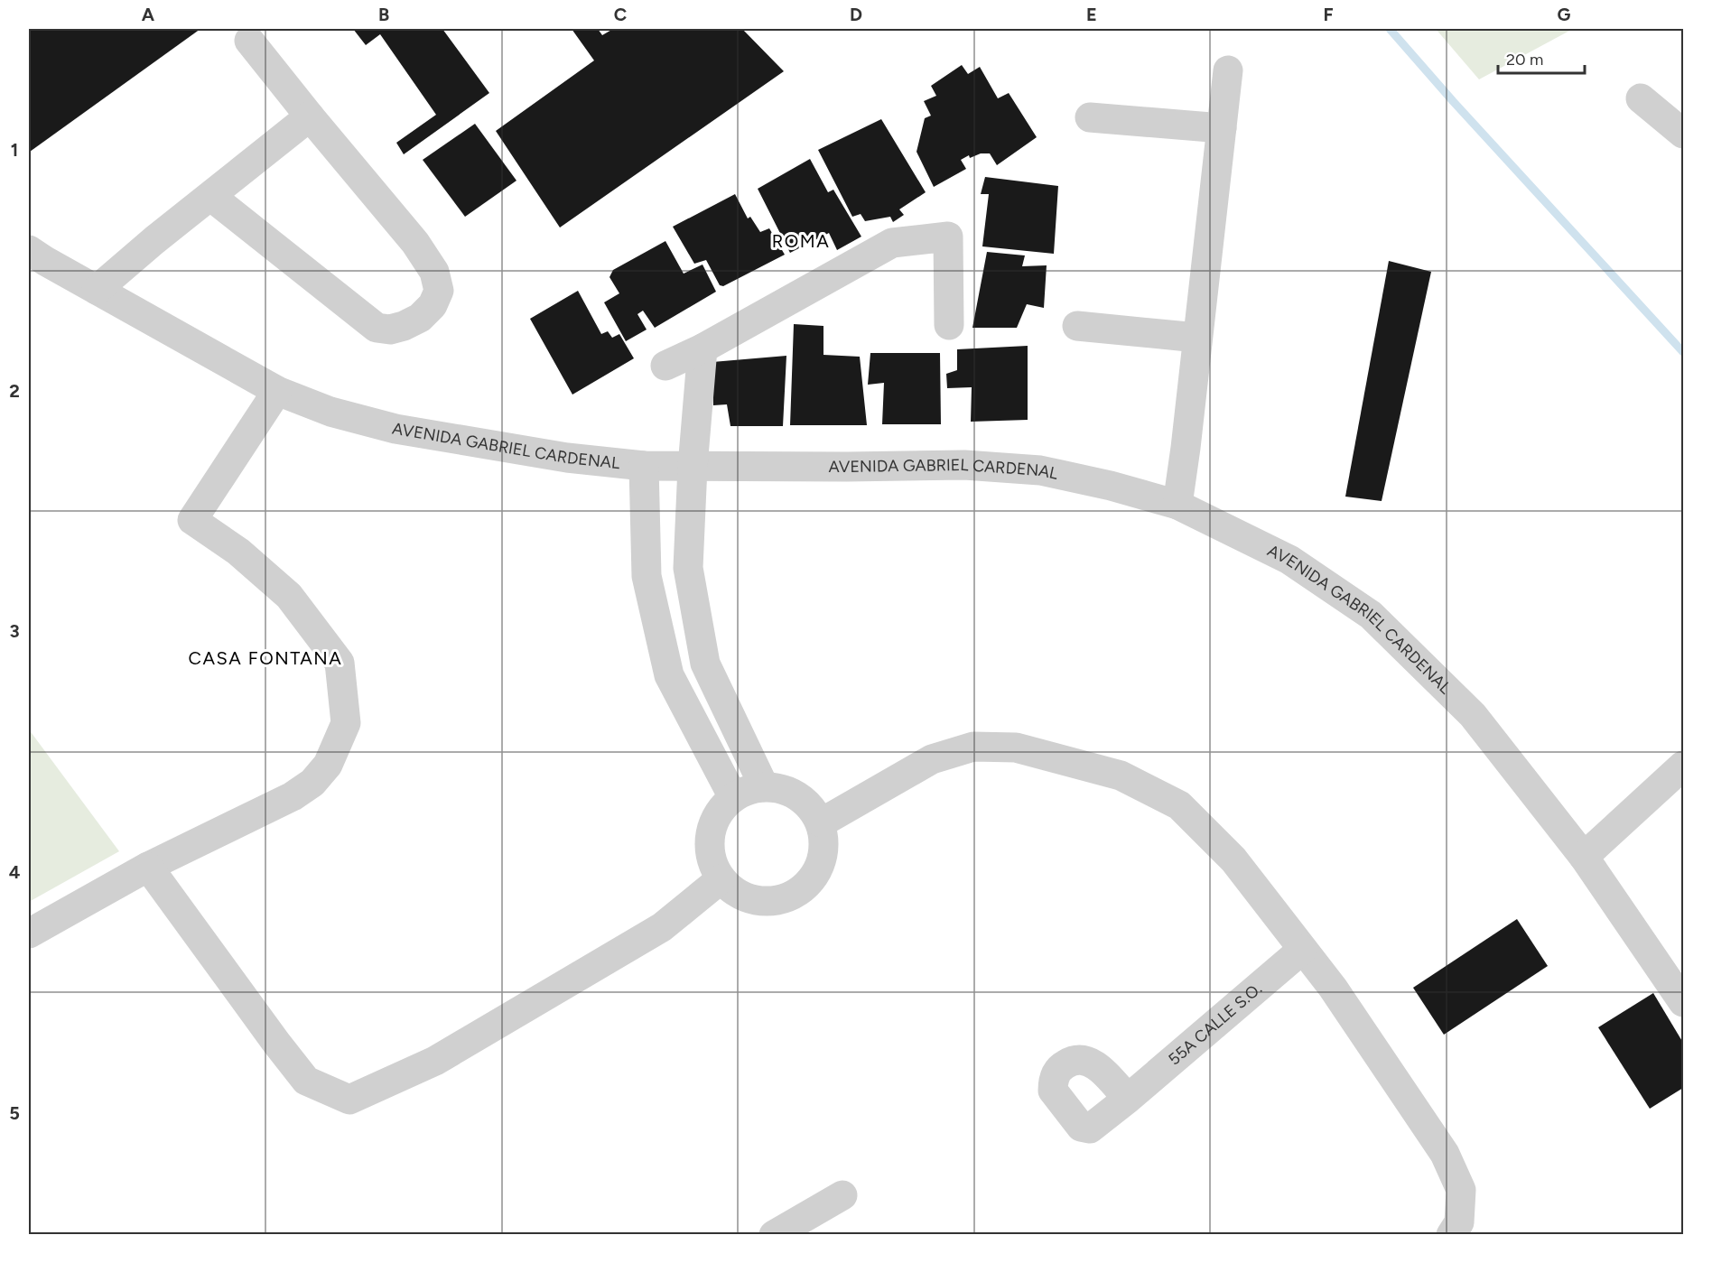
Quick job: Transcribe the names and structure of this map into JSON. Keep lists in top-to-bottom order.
{
  "streets": {
    "street": ["AVENIDA GABRIEL CARDENAL", "55A CALLE S.O."]
  },
  "districts": ["ROMA", "CASA FONTANA"],
  "scale_bar": "20 m",
  "grid": {
    "columns": [
      "A",
      "B",
      "C",
      "D",
      "E",
      "F",
      "G"
    ],
    "rows": [
      "1",
      "2",
      "3",
      "4",
      "5"
    ]
  }
}
